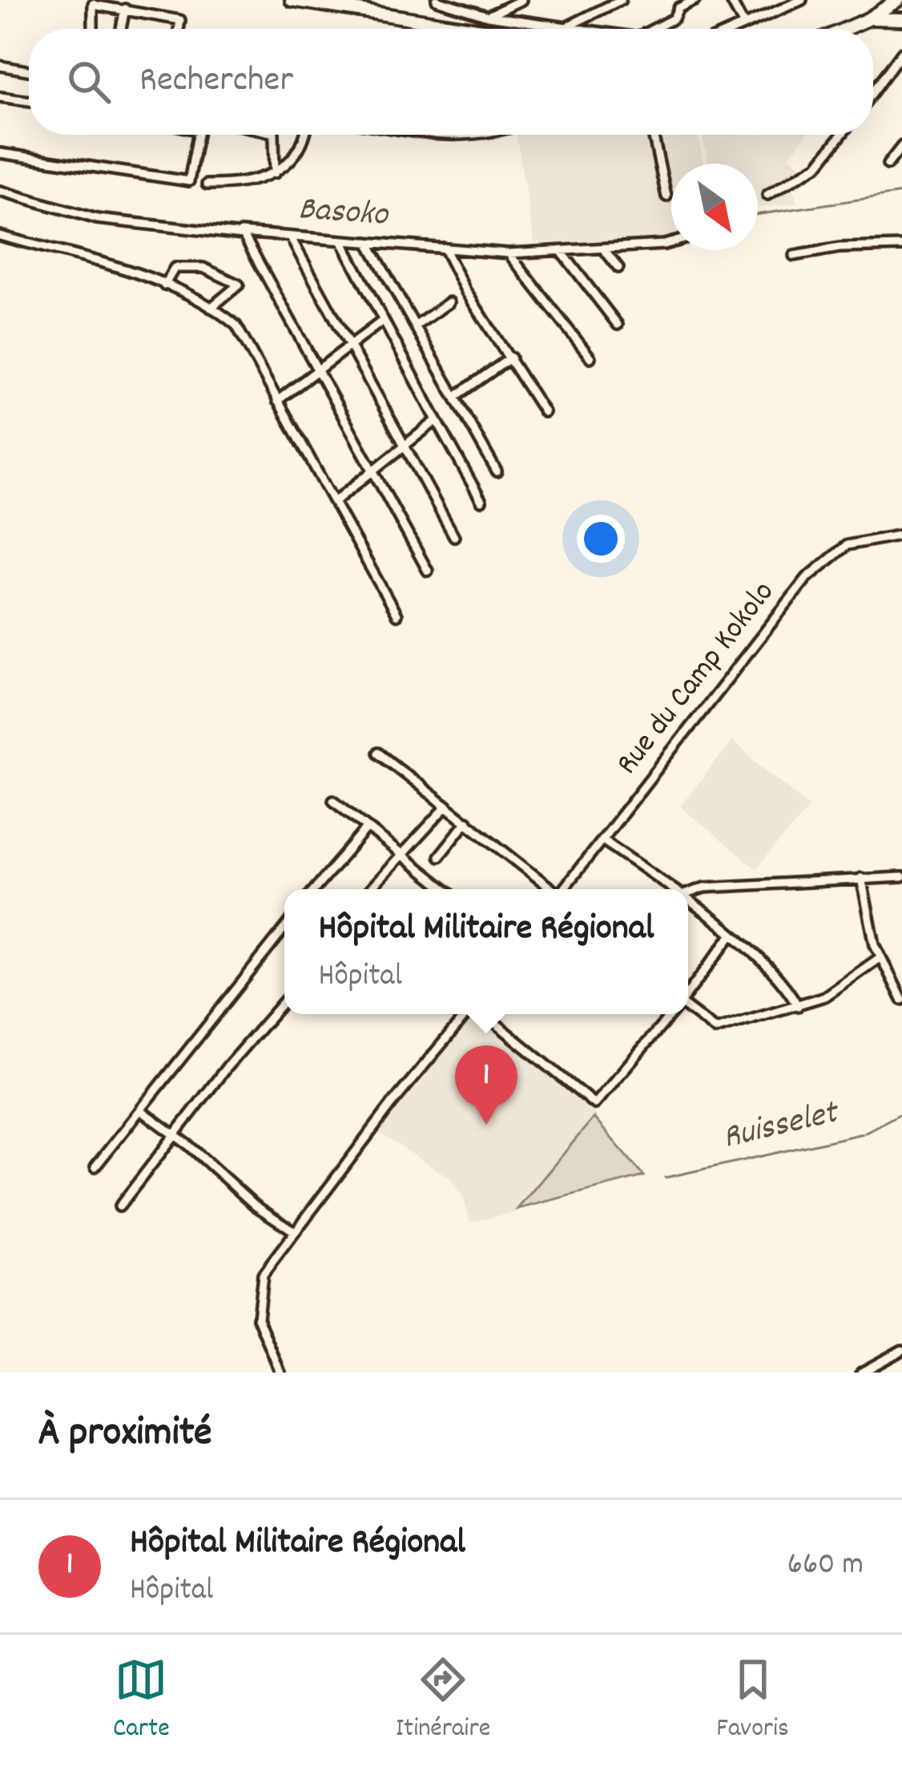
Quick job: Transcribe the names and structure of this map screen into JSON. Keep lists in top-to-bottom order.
{
  "streets": {
    "street": ["Rue du Camp Kokolo"]
  },
  "water": ["Basoko", "Ruisselet"],
  "north": "bottom right",
  "page": {
    "search": "Rechercher",
    "popup": ["Hôpital Militaire Régional", "Hôpital"],
    "pins": "1",
    "heading": "À proximité",
    "list": [
      {
        "mark": "1",
        "name": "Hôpital Militaire Régional",
        "note": "Hôpital",
        "value": "660 m"
      }
    ],
    "nav": ["Carte", "Itinéraire", "Favoris"]
  }
}
